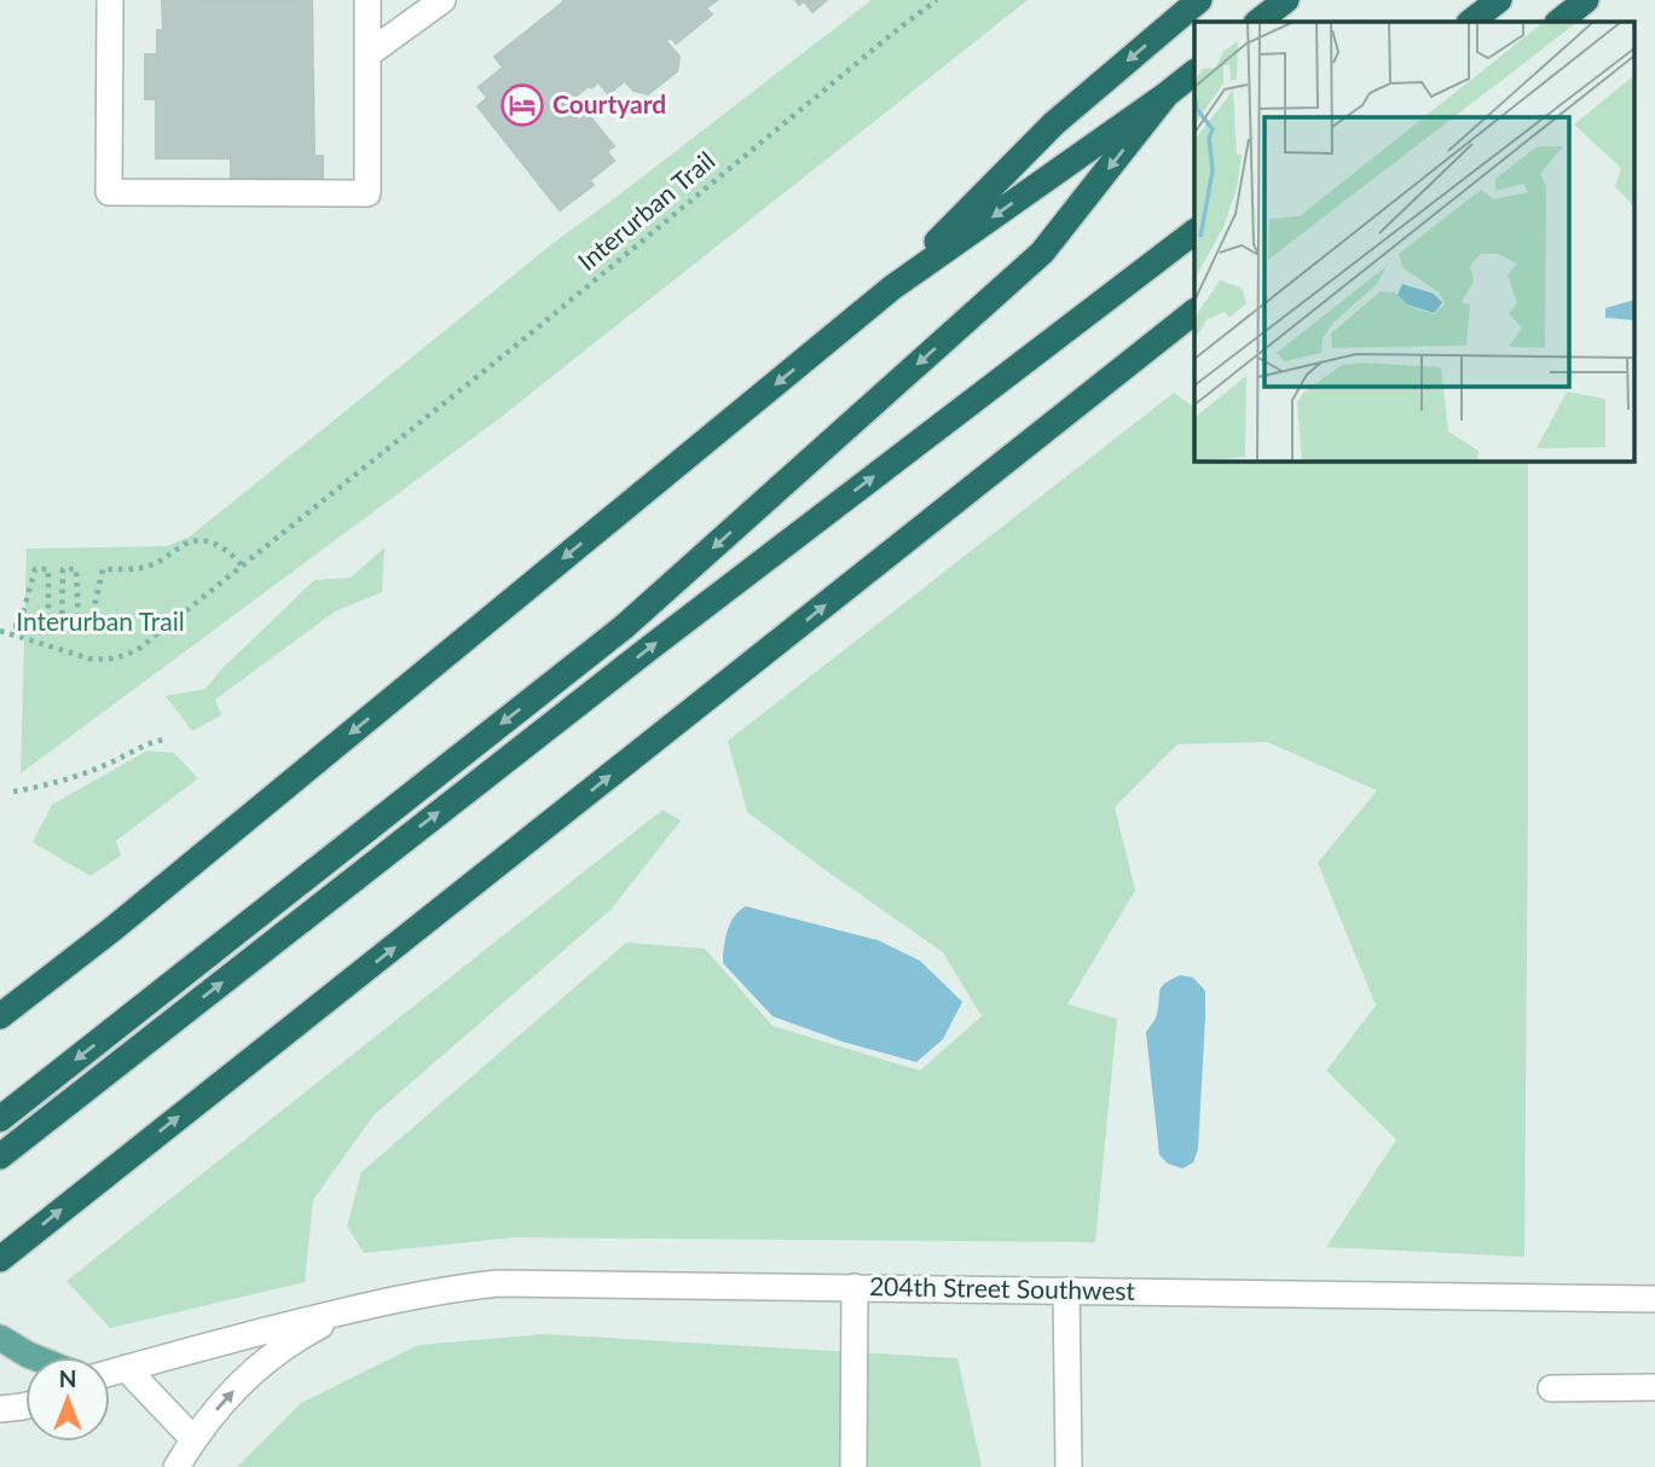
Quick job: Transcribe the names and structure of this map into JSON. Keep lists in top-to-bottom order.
{
  "streets": {
    "street": ["204th Street Southwest"],
    "path": ["Interurban Trail"]
  },
  "parks": ["Interurban Trail"],
  "places": {
    "hotel": ["Courtyard"]
  },
  "north": "top"
}
